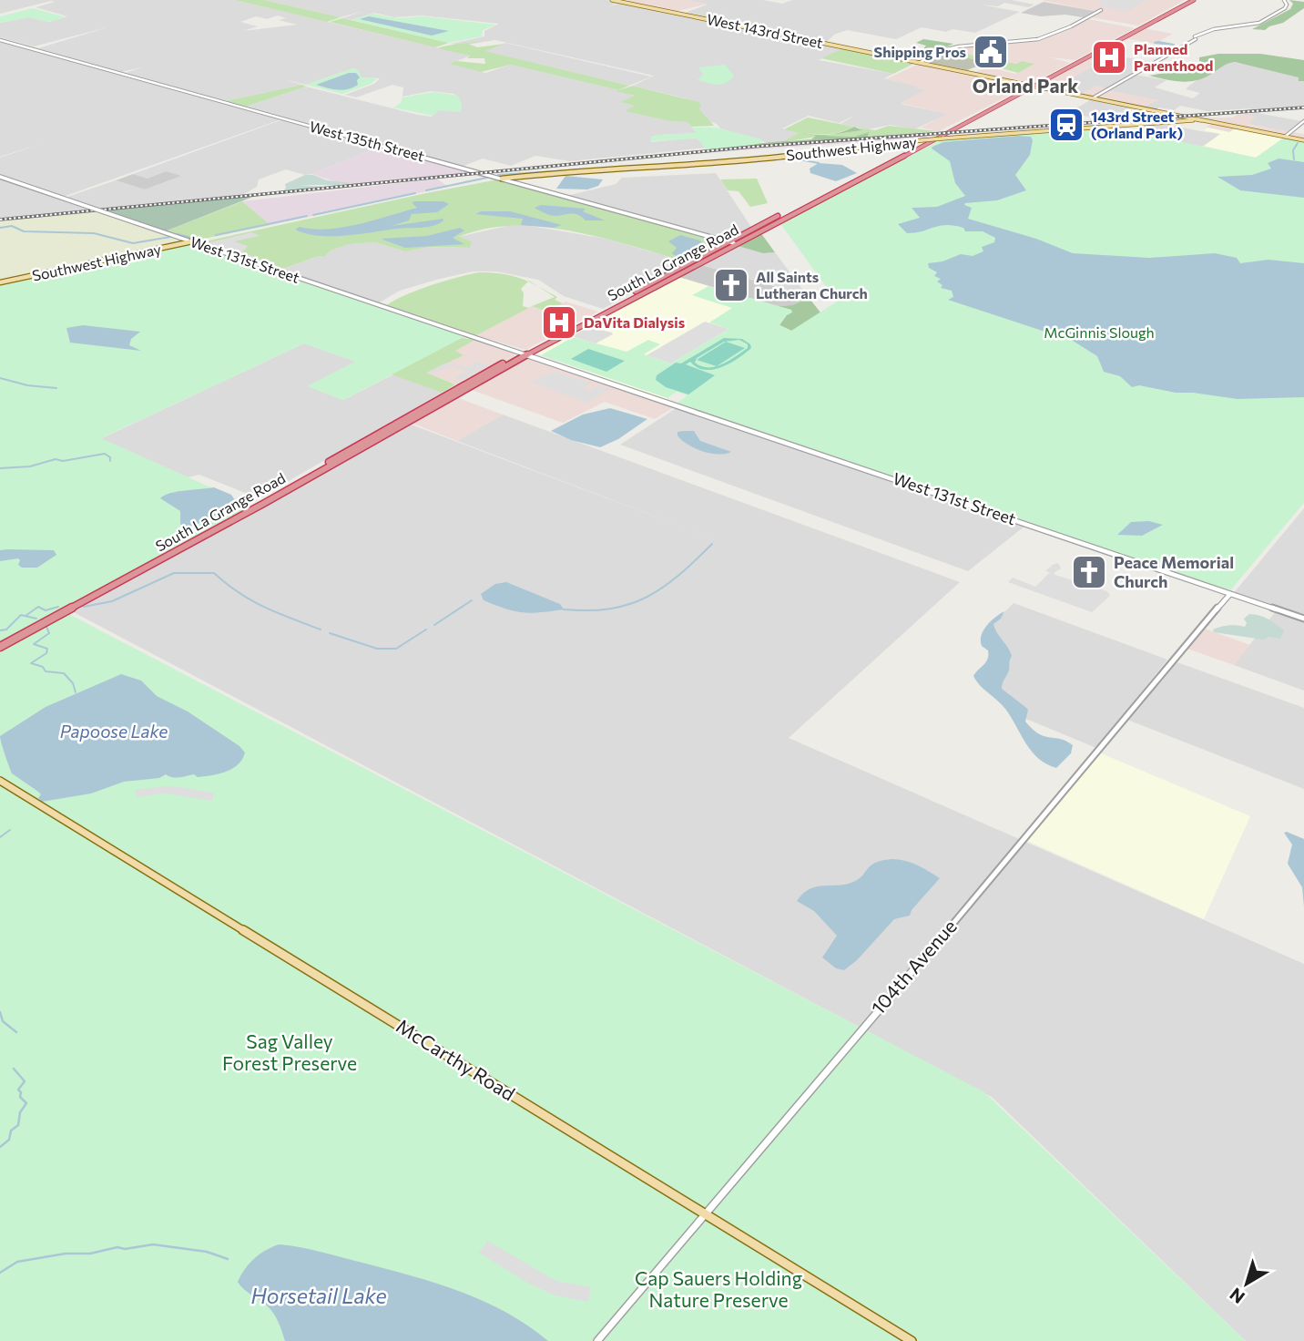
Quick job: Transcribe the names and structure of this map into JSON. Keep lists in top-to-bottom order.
{
  "streets": {
    "highway": ["South La Grange Road"],
    "main road": ["West 143rd Street", "Southwest Highway", "McCarthy Road"],
    "street": ["West 135th Street", "West 131st Street", "104th Avenue"]
  },
  "crossings": [
    ["West 143rd Street", "Southwest Highway"],
    ["West 143rd Street", "South La Grange Road"],
    ["West 135th Street", "Southwest Highway"],
    ["West 135th Street", "South La Grange Road"],
    ["Southwest Highway", "West 131st Street"],
    ["West 131st Street", "South La Grange Road"],
    ["West 131st Street", "104th Avenue"],
    ["104th Avenue", "McCarthy Road"]
  ],
  "districts": ["Orland Park"],
  "water": ["Papoose Lake", "Horsetail Lake"],
  "parks": ["McGinnis Slough", "Sag Valley Forest Preserve", "Cap Sauers Holding Nature Preserve"],
  "places": {
    "public building": ["Shipping Pros"],
    "hospital": ["Planned Parenthood", "DaVita Dialysis"],
    "station": ["143rd Street (Orland Park)"],
    "church": ["All Saints Lutheran Church", "Peace Memorial Church"]
  },
  "north": "bottom left"
}
